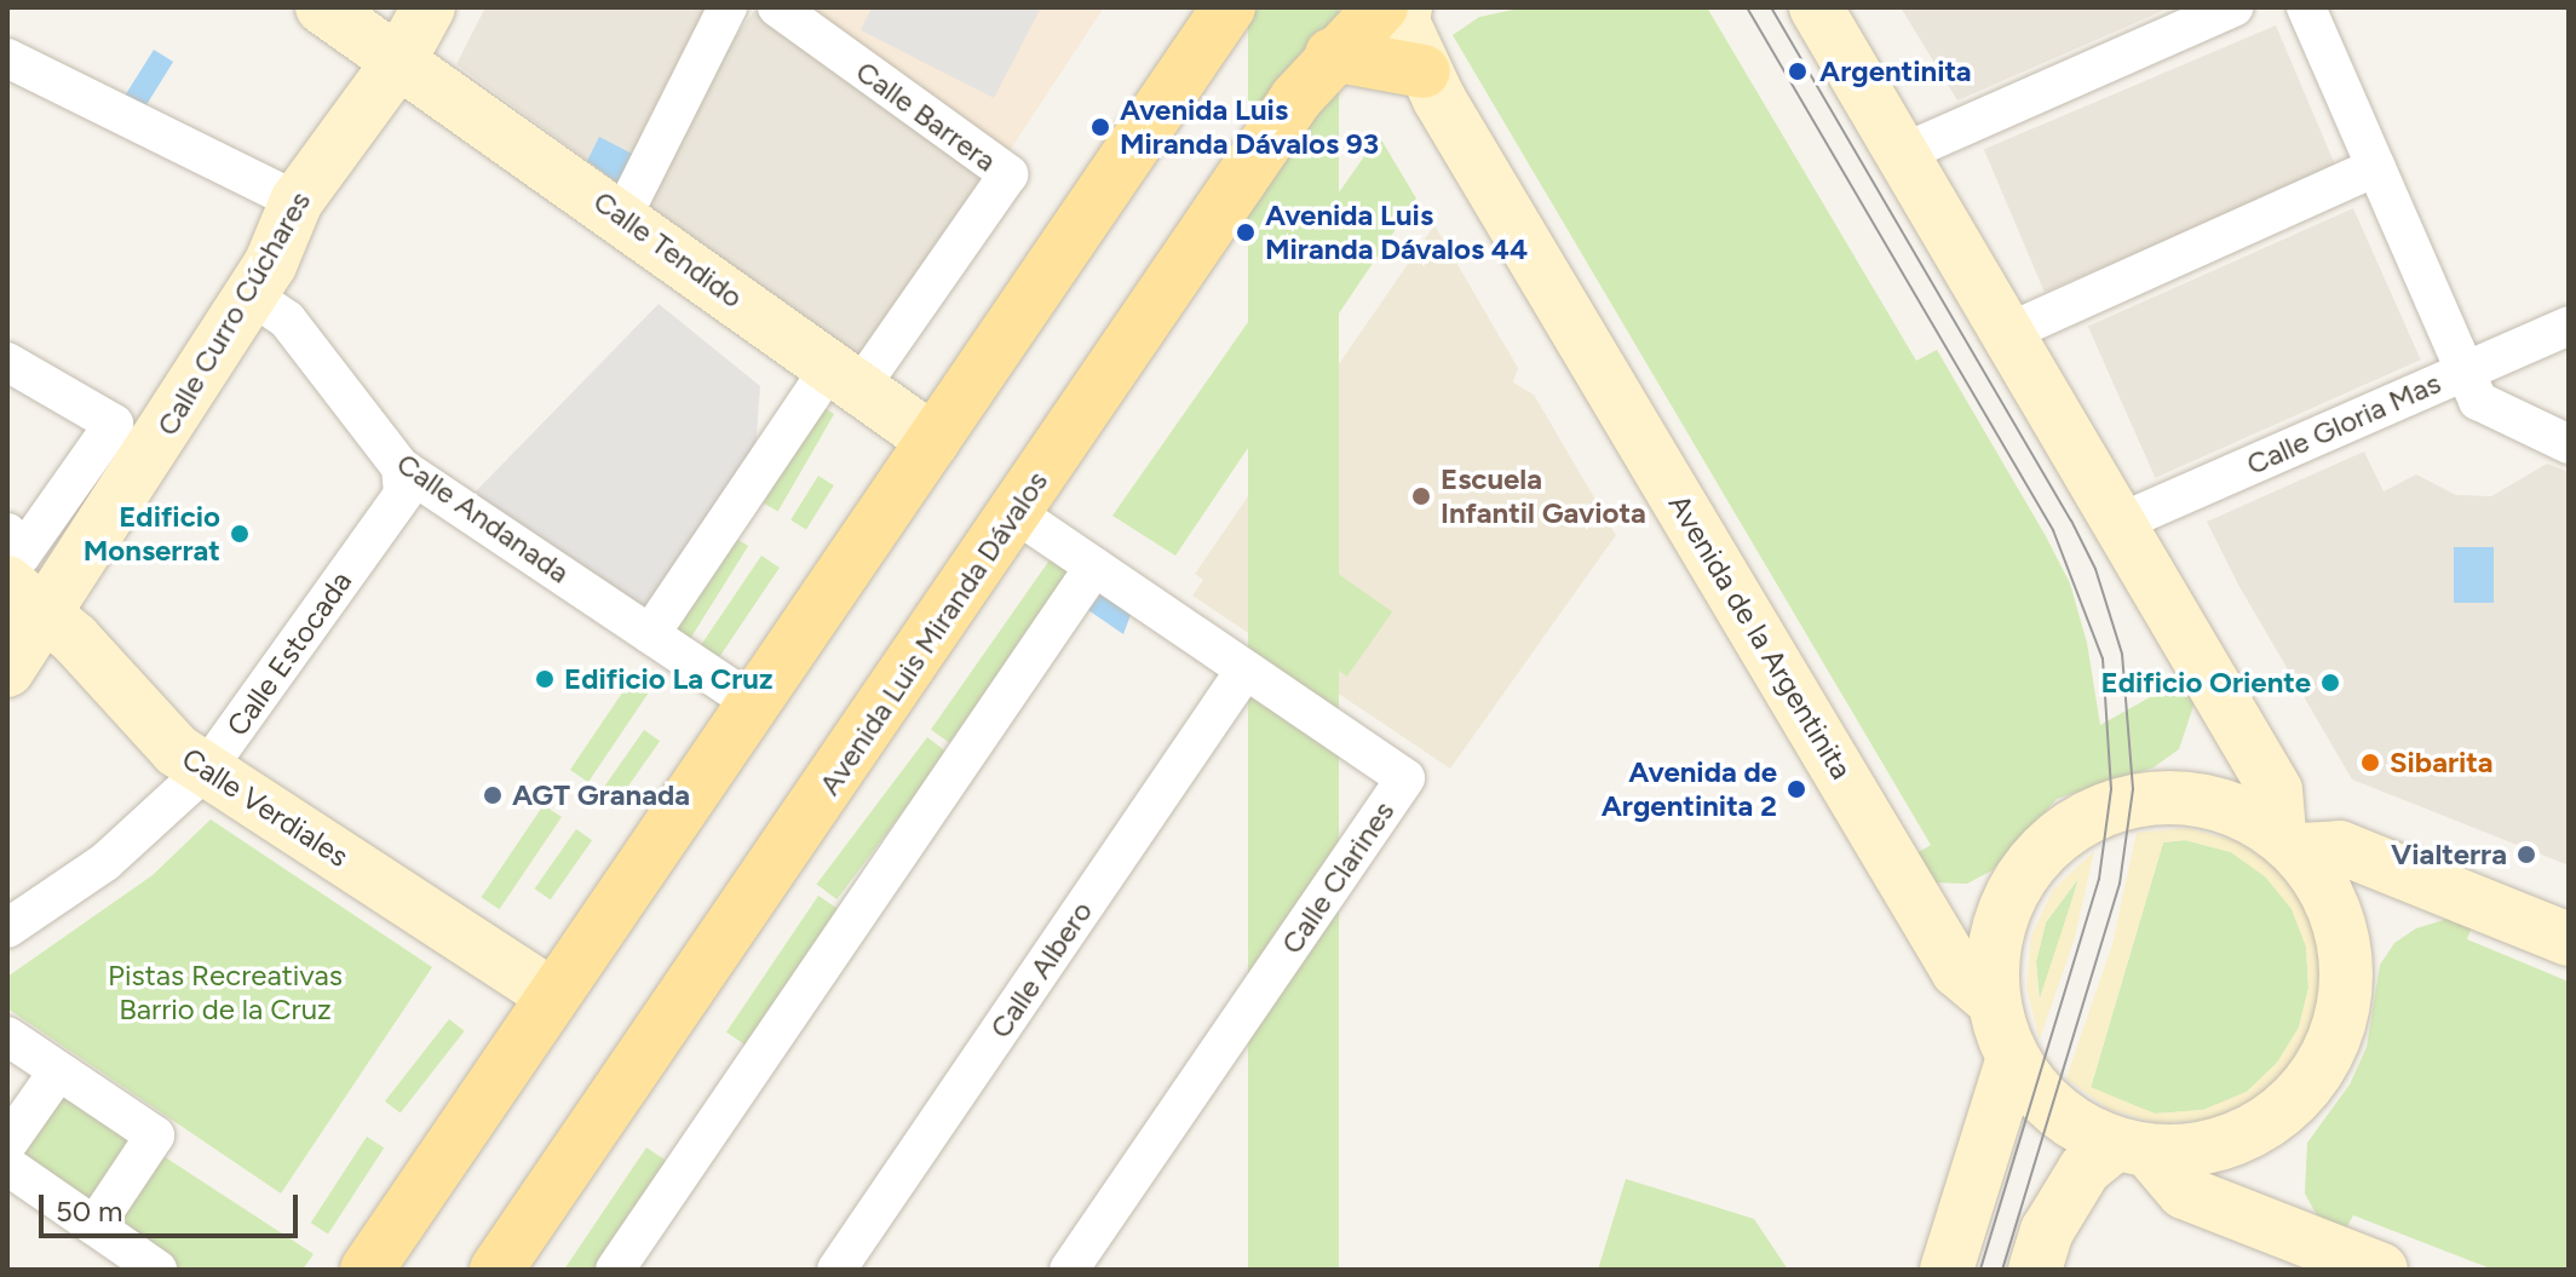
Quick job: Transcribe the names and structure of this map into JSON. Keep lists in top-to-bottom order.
{
  "streets": {
    "main road": [
      "Calle Tendido",
      "Calle Curro Cúchares",
      "Avenida Luis Miranda Dávalos",
      "Avenida de la Argentinita",
      "Calle Verdiales"
    ],
    "street": [
      "Calle Barrera",
      "Calle Gloria Mas",
      "Calle Andanada",
      "Calle Estocada",
      "Calle Clarines",
      "Calle Albero"
    ]
  },
  "crossings": [
    ["Calle Barrera", "Calle Tendido"],
    ["Calle Tendido", "Calle Curro Cúchares"],
    ["Calle Curro Cúchares", "Calle Andanada"],
    ["Calle Curro Cúchares", "Calle Verdiales"],
    ["Calle Andanada", "Calle Estocada"],
    ["Avenida Luis Miranda Dávalos", "Calle Clarines"],
    ["Calle Estocada", "Calle Verdiales"],
    ["Calle Clarines", "Calle Albero"]
  ],
  "parks": ["Pistas Recreativas Barrio de la Cruz"],
  "places": [
    "Argentinita",
    "Avenida Luis Miranda Dávalos 93",
    "Avenida Luis Miranda Dávalos 44",
    "Escuela Infantil Gaviota",
    "Edificio Monserrat",
    "Edificio La Cruz",
    "Edificio Oriente",
    "Sibarita",
    "Avenida de Argentinita 2",
    "AGT Granada",
    "Vialterra"
  ],
  "scale_bar": "50 m"
}
